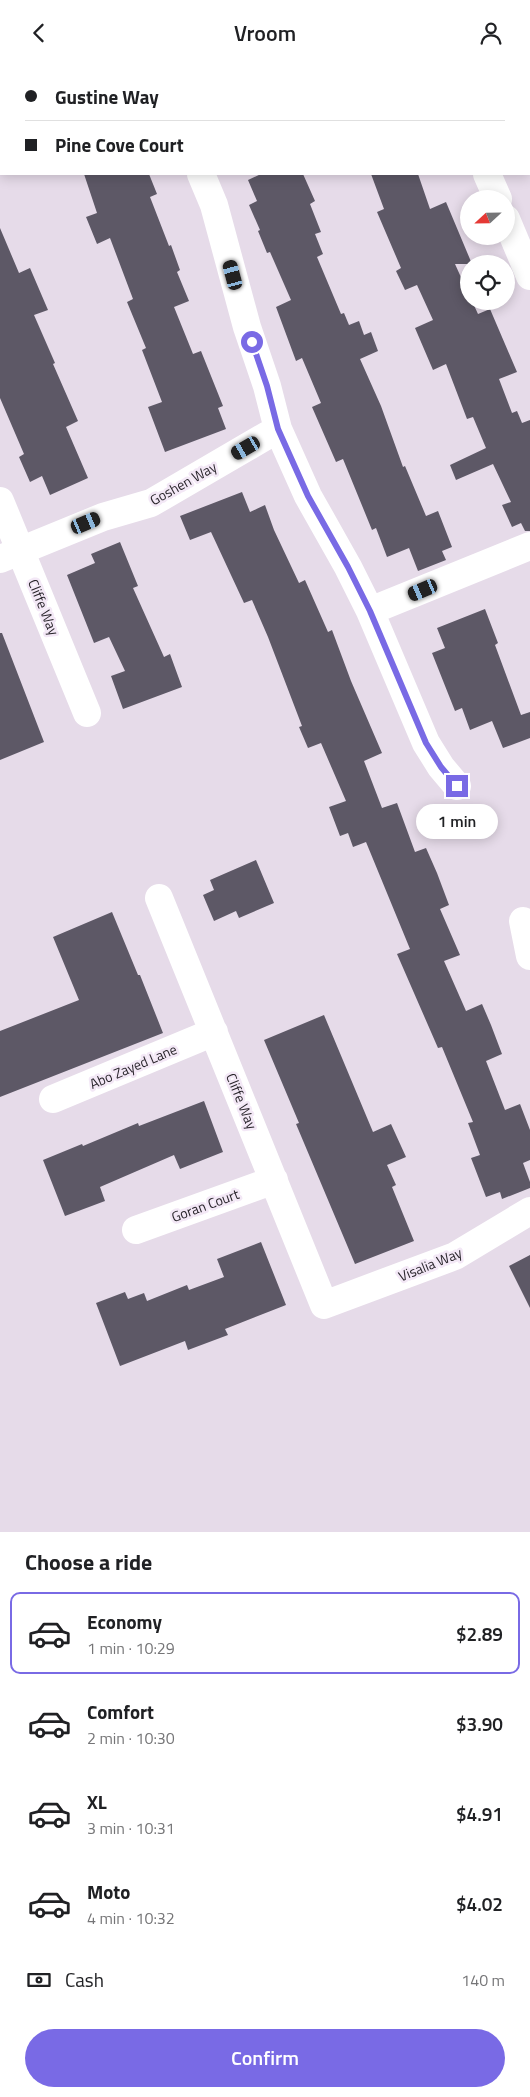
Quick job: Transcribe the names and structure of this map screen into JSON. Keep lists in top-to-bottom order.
{
  "streets": {
    "street": [
      "Goshen Way",
      "Cliffe Way",
      "Abo Zayed Lane",
      "Goran Court",
      "Visalia Way"
    ]
  },
  "crossings": [
    ["Goshen Way", "Cliffe Way"],
    ["Cliffe Way", "Abo Zayed Lane"],
    ["Cliffe Way", "Goran Court"],
    ["Cliffe Way", "Visalia Way"]
  ],
  "north": "left",
  "page": {
    "header": "Vroom",
    "banner": ["Gustine Way", "Pine Cove Court"],
    "bubble": "1 min",
    "heading": "Choose a ride",
    "list": [
      {
        "name": "Economy",
        "note": "1 min · 10:29",
        "value": "$2.89"
      },
      {
        "name": "Comfort",
        "note": "2 min · 10:30",
        "value": "$3.90"
      },
      {
        "name": "XL",
        "note": "3 min · 10:31",
        "value": "$4.91"
      },
      {
        "name": "Moto",
        "note": "4 min · 10:32",
        "value": "$4.02"
      }
    ],
    "pay": ["Cash", "140 m"],
    "buttons": "Confirm"
  }
}
